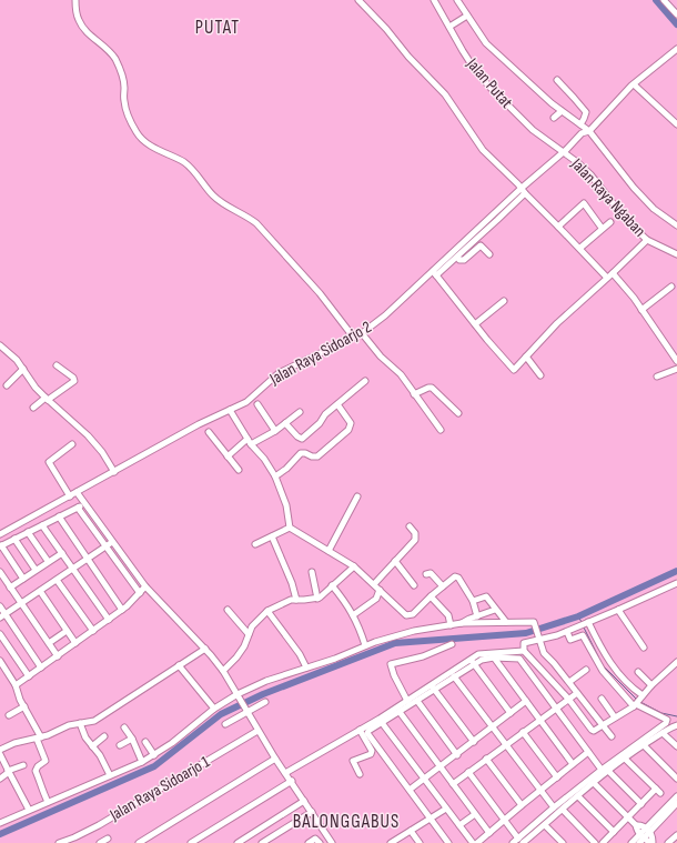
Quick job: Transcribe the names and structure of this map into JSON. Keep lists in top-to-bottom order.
{
  "streets": {
    "street": [
      "Jalan Putat",
      "Jalan Raya Ngaban",
      "Jalan Raya Sidoarjo 2",
      "Jalan Raya Sidoarjo 1"
    ]
  },
  "crossings": [
    ["Jalan Putat", "Jalan Raya Ngaban"],
    ["Jalan Putat", "Jalan Raya Sidoarjo 2"],
    ["Jalan Raya Ngaban", "Jalan Raya Sidoarjo 2"]
  ],
  "districts": ["PUTAT", "BALONGGABUS"]
}
